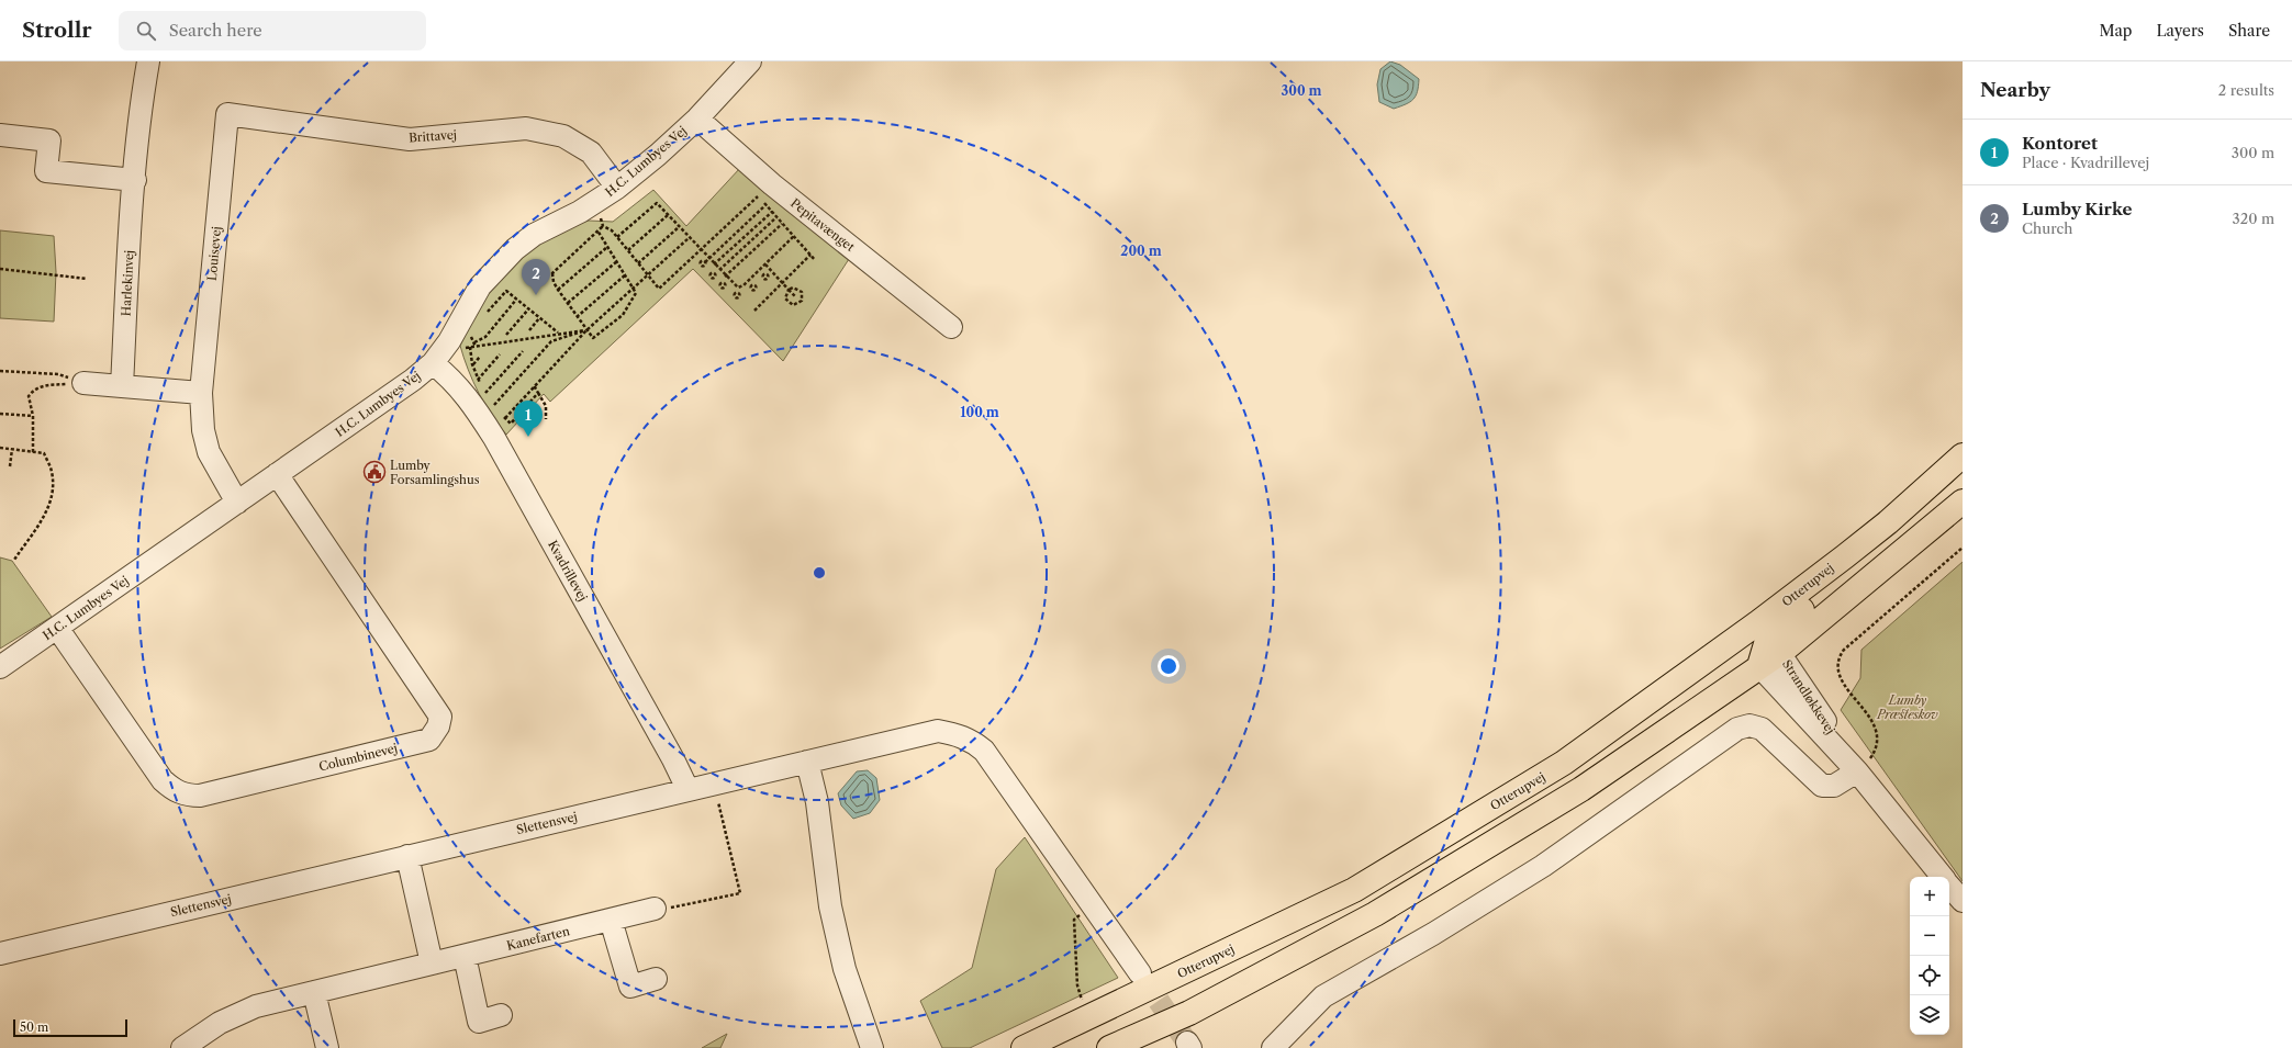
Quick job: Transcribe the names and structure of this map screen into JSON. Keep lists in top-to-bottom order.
{
  "streets": {
    "main road": ["Otterupvej"],
    "street": [
      "Brittavej",
      "H.C. Lumbyes Vej",
      "Pepitavænget",
      "Louisevej",
      "Harlekinvej",
      "Kvadrillevej",
      "Strandløkkevej",
      "Columbinevej",
      "Slettensvej",
      "Kanefarten"
    ]
  },
  "crossings": [
    ["Brittavej", "H.C. Lumbyes Vej"],
    ["Brittavej", "Louisevej"],
    ["H.C. Lumbyes Vej", "Pepitavænget"],
    ["H.C. Lumbyes Vej", "Kvadrillevej"],
    ["H.C. Lumbyes Vej", "Columbinevej"],
    ["Kvadrillevej", "Slettensvej"],
    ["Otterupvej", "Strandløkkevej"]
  ],
  "parks": ["Lumby Præsteskov"],
  "places": {
    "public building": ["Lumby Forsamlingshus"]
  },
  "scale_bar": "50 m",
  "page": {
    "header": "Strollr",
    "search": "Search here",
    "nav": ["Map", "Layers", "Share"],
    "heading": ["Nearby", "2 results"],
    "list": [
      {
        "mark": "1",
        "name": "Kontoret",
        "note": "Place · Kvadrillevej",
        "value": "300 m"
      },
      {
        "mark": "2",
        "name": "Lumby Kirke",
        "note": "Church",
        "value": "320 m"
      }
    ],
    "pins": ["2", "1"],
    "map_buttons": ["+", "−"],
    "scale": "50 m"
  },
  "rings": ["300 m", "200 m", "100 m"]
}
